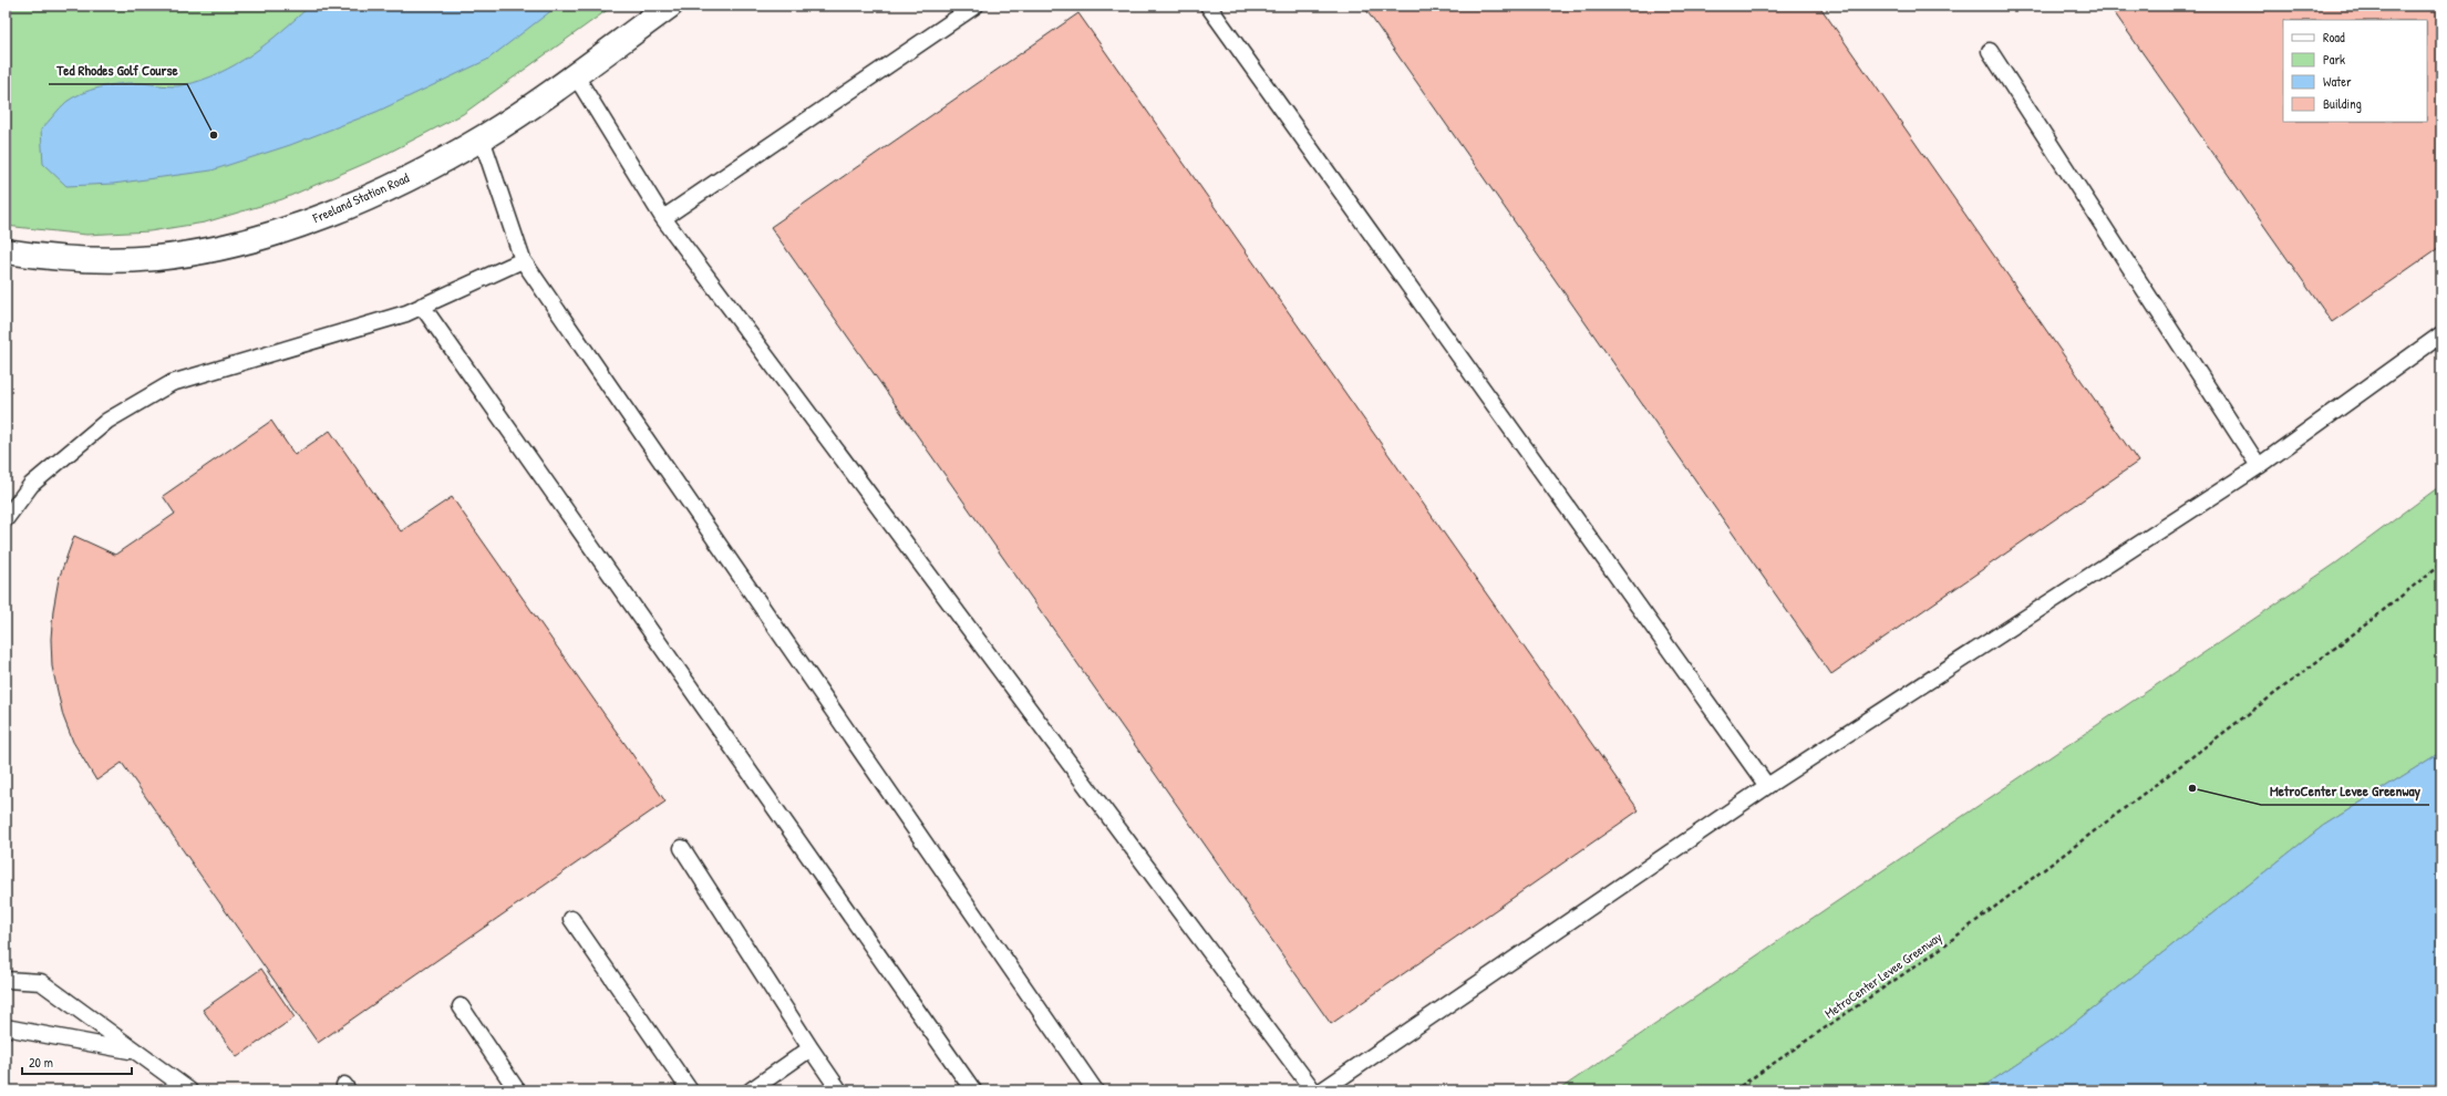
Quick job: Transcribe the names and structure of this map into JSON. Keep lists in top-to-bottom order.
{
  "streets": {
    "street": ["Freeland Station Road"],
    "path": ["MetroCenter Levee Greenway"]
  },
  "places": ["Ted Rhodes Golf Course", "MetroCenter Levee Greenway"],
  "legend": [
    "Road",
    "Park",
    "Water",
    "Building"
  ],
  "scale_bar": "20 m"
}
